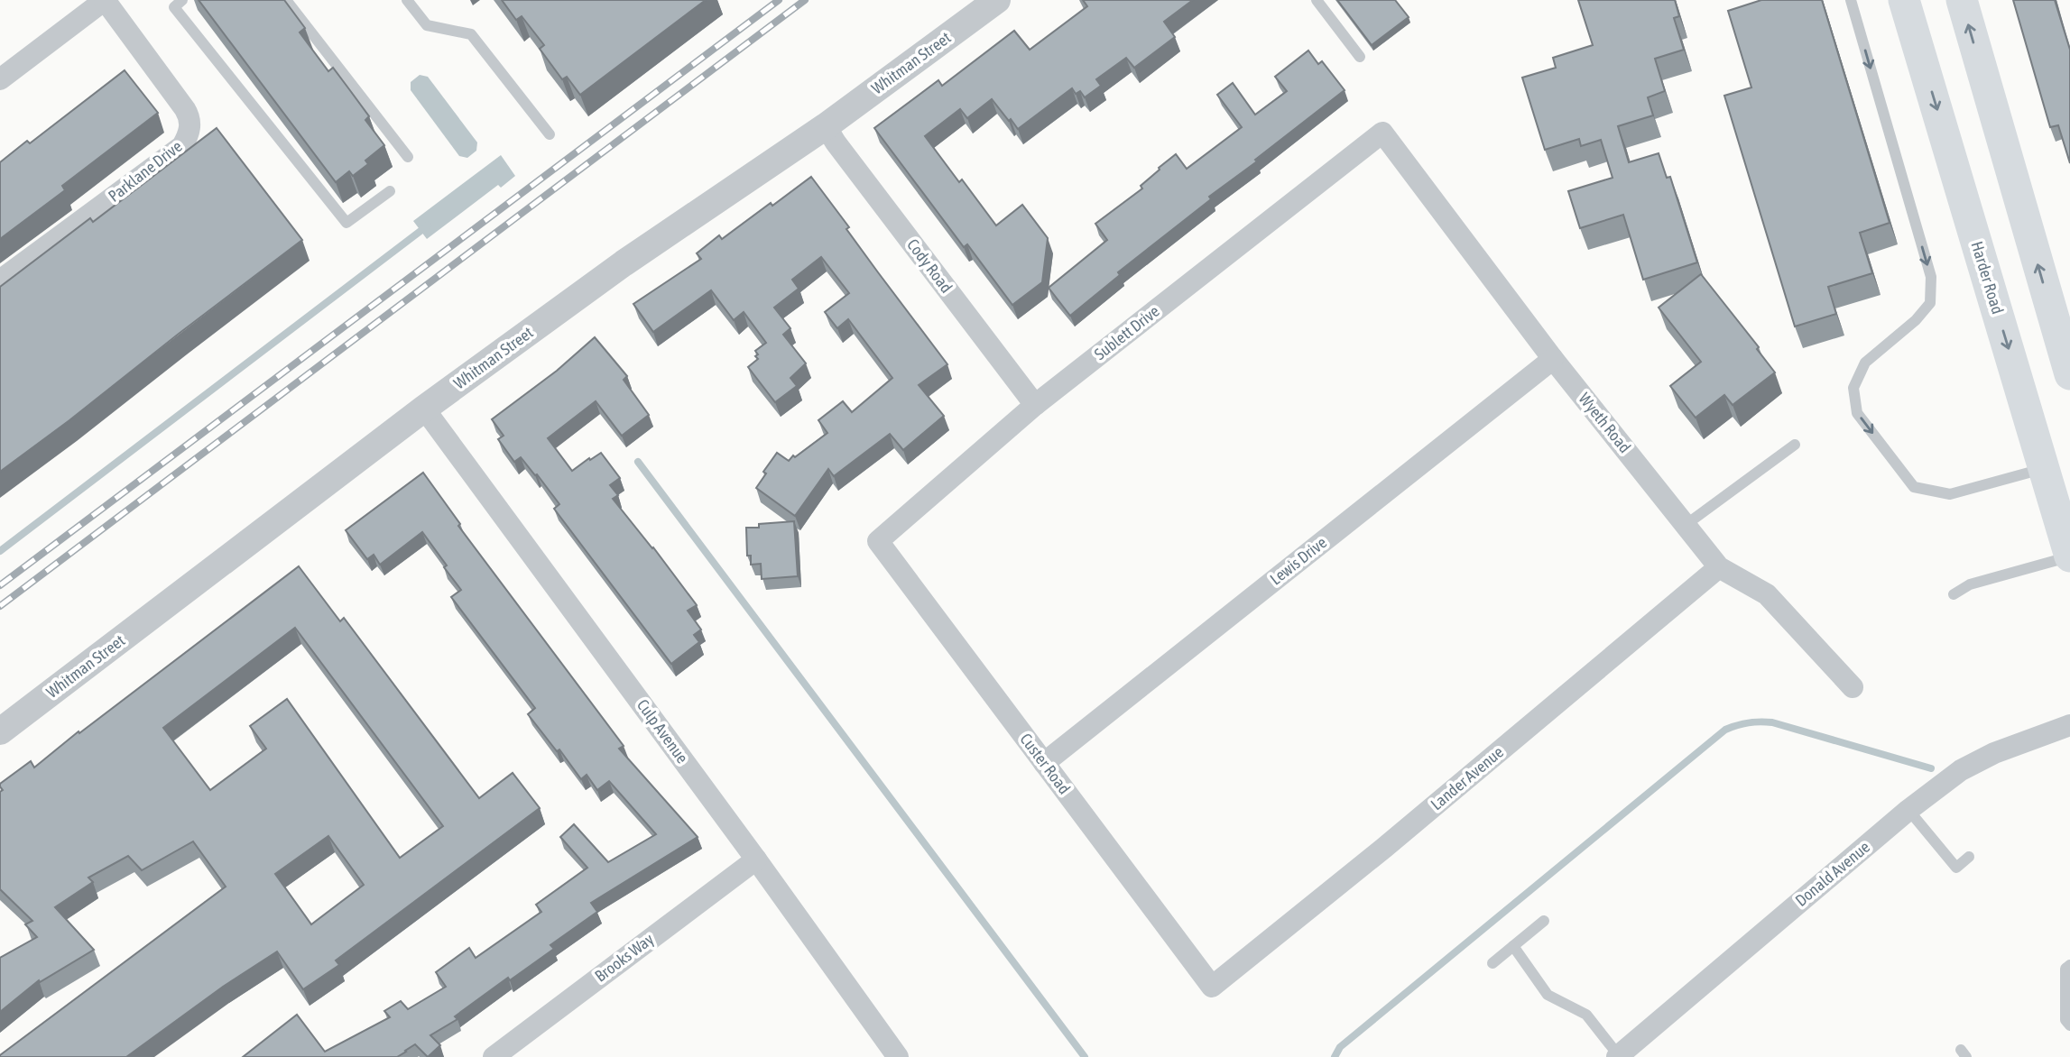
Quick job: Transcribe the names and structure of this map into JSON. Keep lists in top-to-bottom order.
{
  "streets": {
    "main road": ["Harder Road"],
    "street": [
      "Whitman Street",
      "Parklane Drive",
      "Cody Road",
      "Sublett Drive",
      "Wyeth Road",
      "Lewis Drive",
      "Culp Avenue",
      "Custer Road",
      "Lander Avenue",
      "Donald Avenue",
      "Brooks Way"
    ]
  },
  "crossings": [
    ["Whitman Street", "Cody Road"],
    ["Whitman Street", "Culp Avenue"],
    ["Cody Road", "Sublett Drive"],
    ["Sublett Drive", "Wyeth Road"],
    ["Sublett Drive", "Custer Road"],
    ["Wyeth Road", "Lewis Drive"],
    ["Wyeth Road", "Lander Avenue"],
    ["Lewis Drive", "Custer Road"],
    ["Culp Avenue", "Brooks Way"],
    ["Custer Road", "Lander Avenue"]
  ]
}
